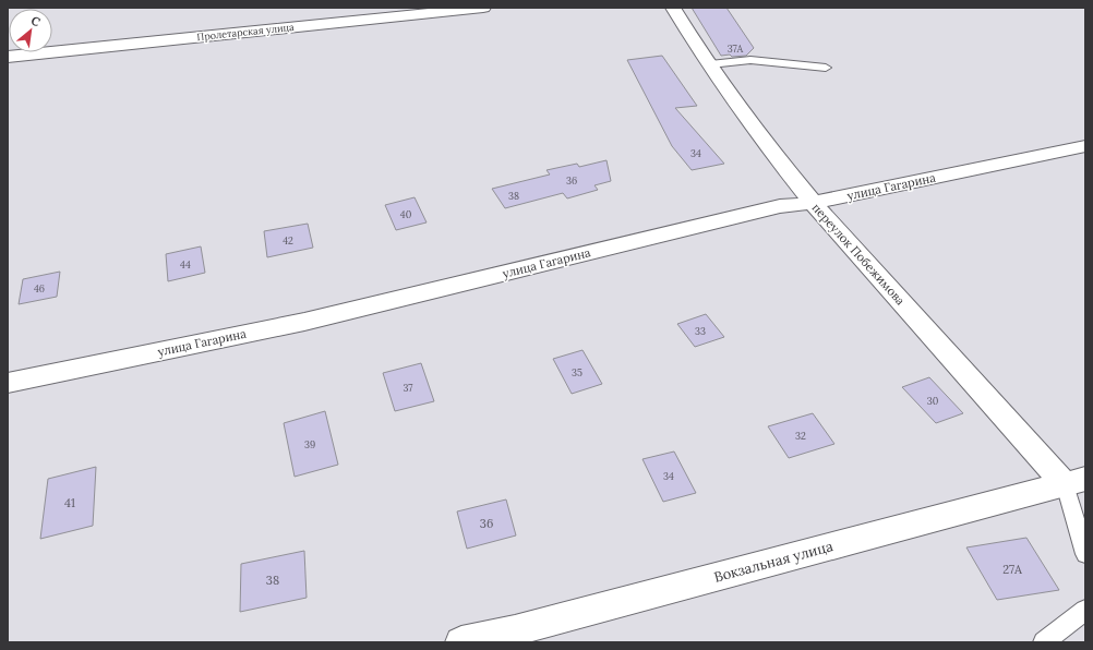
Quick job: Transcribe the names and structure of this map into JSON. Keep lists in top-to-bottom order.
{
  "streets": {
    "street": [
      "Пролетарская улица",
      "улица Гагарина",
      "переулок Побежимова",
      "Вокзальная улица"
    ]
  },
  "crossings": [
    ["улица Гагарина", "переулок Побежимова"],
    ["переулок Побежимова", "Вокзальная улица"]
  ],
  "house_numbers": [
    "37А",
    "34",
    "36",
    "38",
    "40",
    "42",
    "44",
    "46",
    "33",
    "35",
    "37",
    "30",
    "32",
    "39",
    "34",
    "41",
    "36",
    "27А",
    "38"
  ],
  "north": "top right"
}
